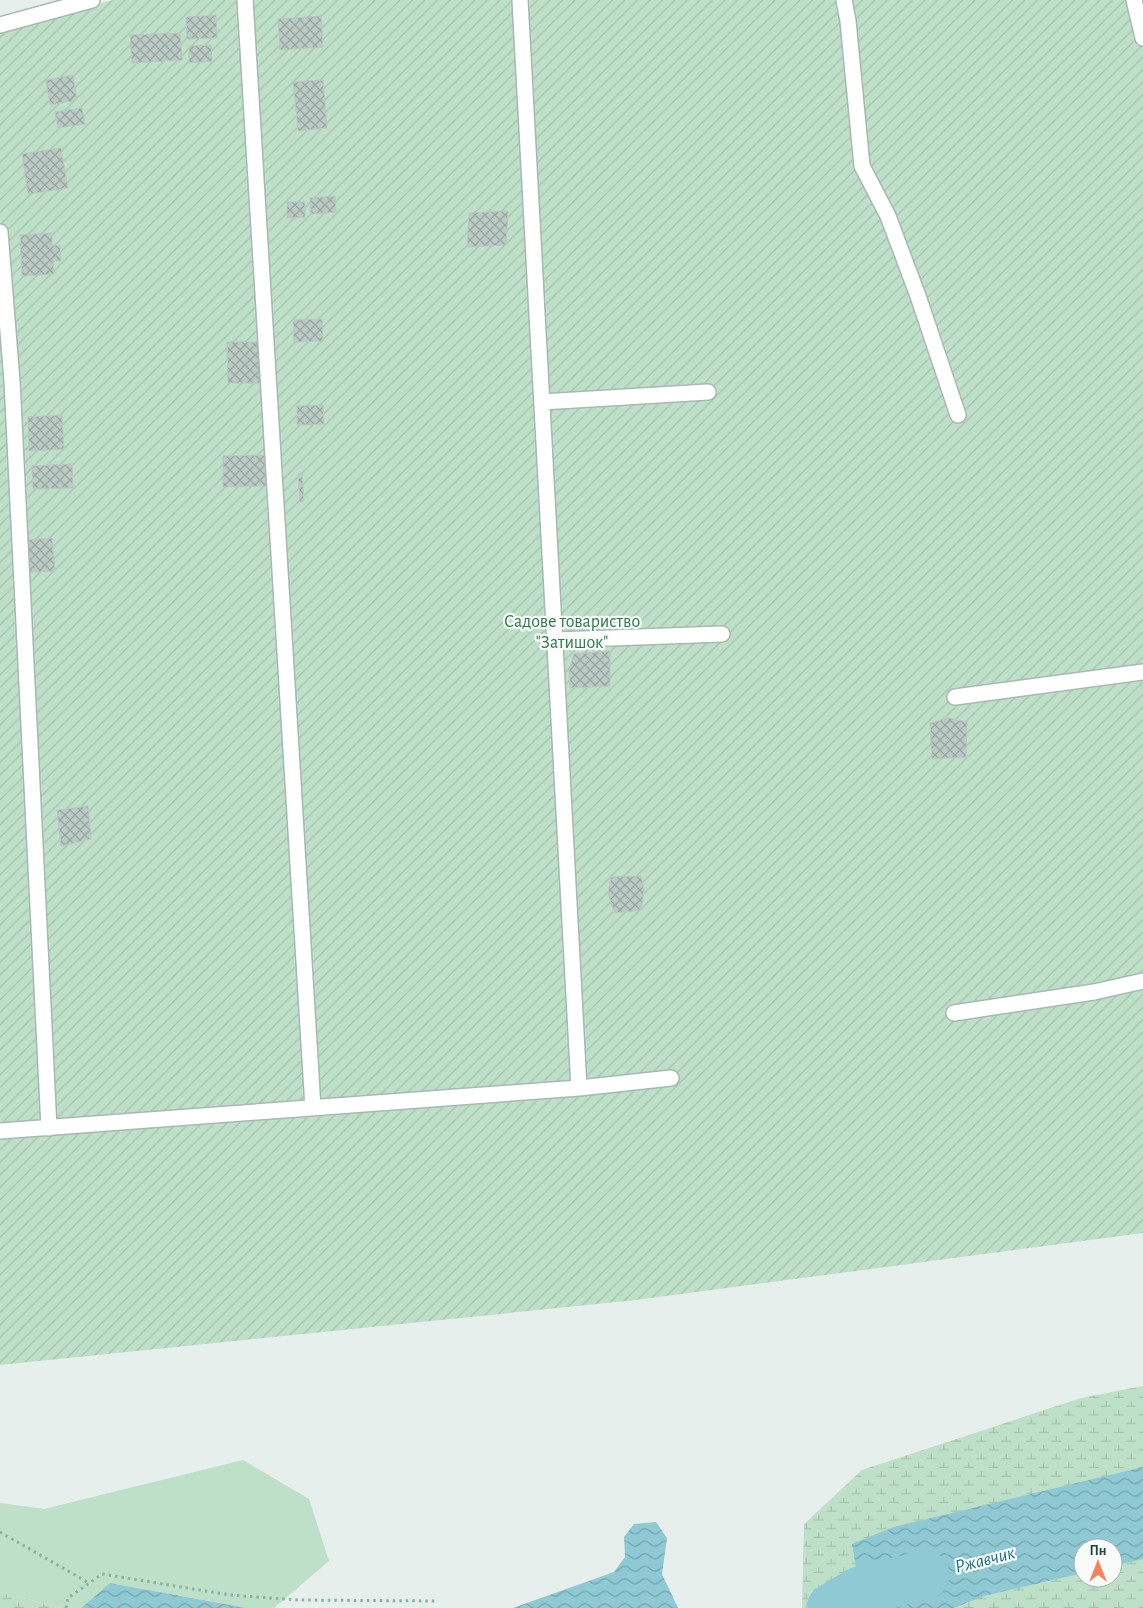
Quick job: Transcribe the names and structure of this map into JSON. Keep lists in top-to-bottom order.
{
  "water": ["Ржавчик"],
  "parks": ["Садове товариство \"Затишок\""],
  "north": "top"
}
